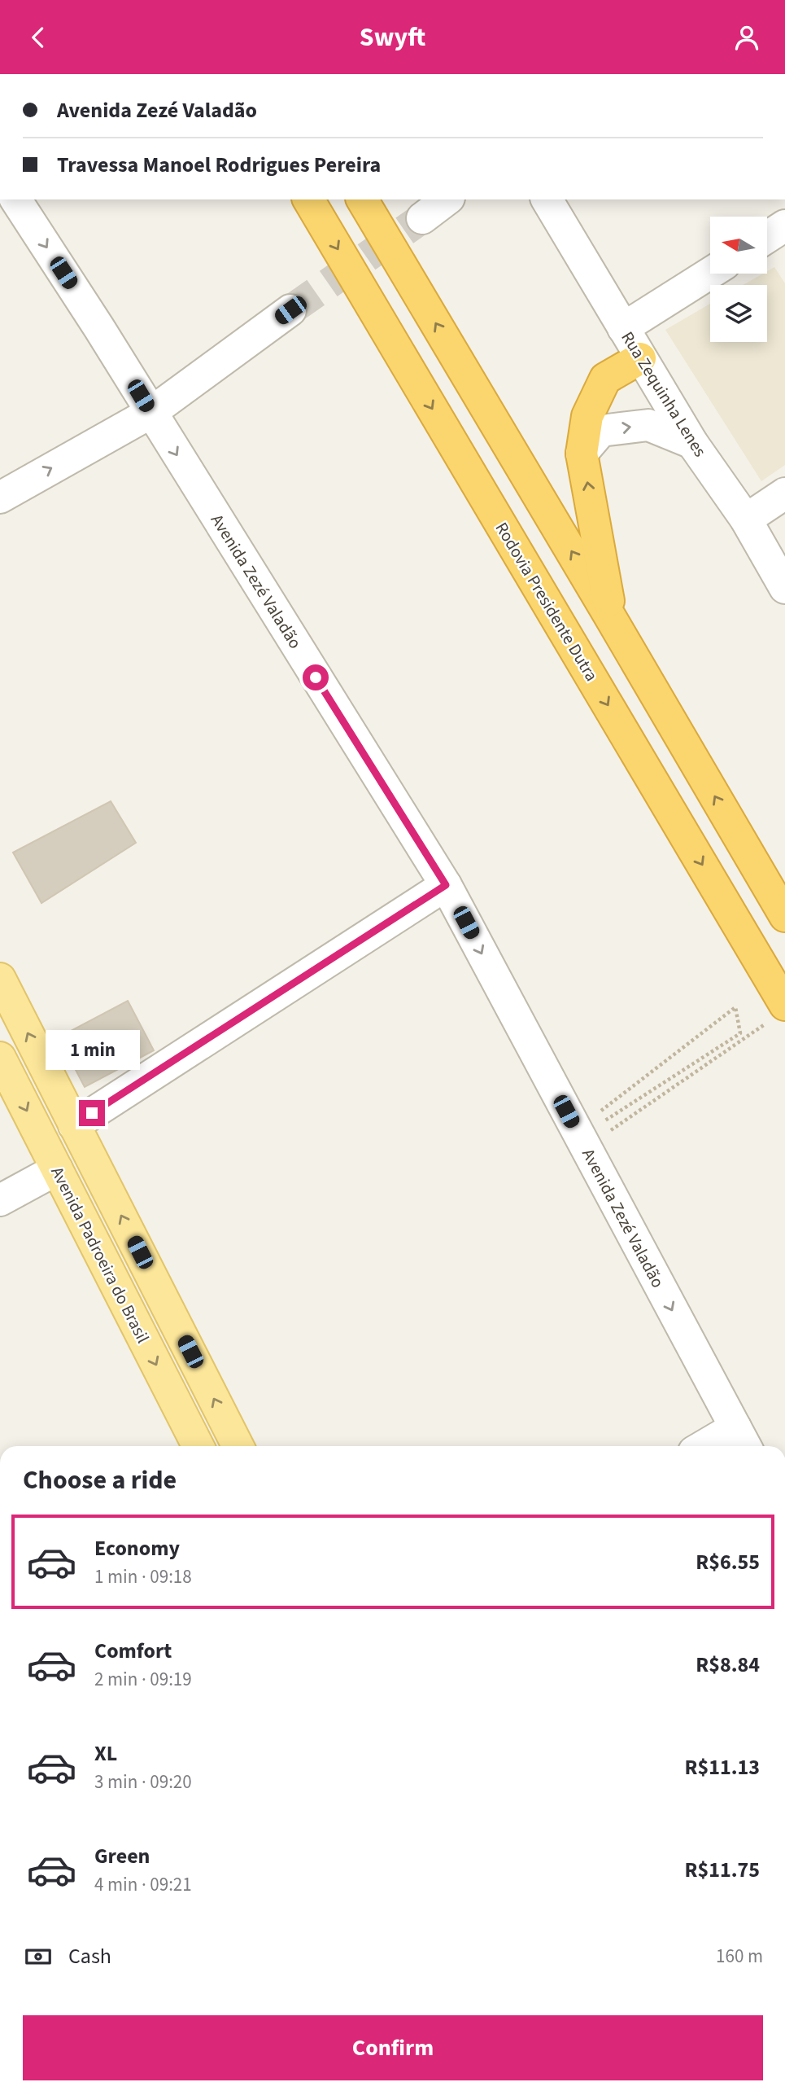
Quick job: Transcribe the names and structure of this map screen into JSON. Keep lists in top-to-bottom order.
{
  "streets": {
    "highway": ["Rodovia Presidente Dutra"],
    "main road": ["Avenida Padroeira do Brasil"],
    "street": ["Rua Zequinha Lenes", "Avenida Zezé Valadão"]
  },
  "one_way": ["Avenida Zezé Valadão"],
  "north": "left",
  "page": {
    "header": "Swyft",
    "banner": ["Avenida Zezé Valadão", "Travessa Manoel Rodrigues Pereira"],
    "bubble": "1 min",
    "heading": "Choose a ride",
    "list": [
      {
        "name": "Economy",
        "note": "1 min · 09:18",
        "value": "R$6.55"
      },
      {
        "name": "Comfort",
        "note": "2 min · 09:19",
        "value": "R$8.84"
      },
      {
        "name": "XL",
        "note": "3 min · 09:20",
        "value": "R$11.13"
      },
      {
        "name": "Green",
        "note": "4 min · 09:21",
        "value": "R$11.75"
      }
    ],
    "pay": ["Cash", "160 m"],
    "buttons": "Confirm"
  }
}
